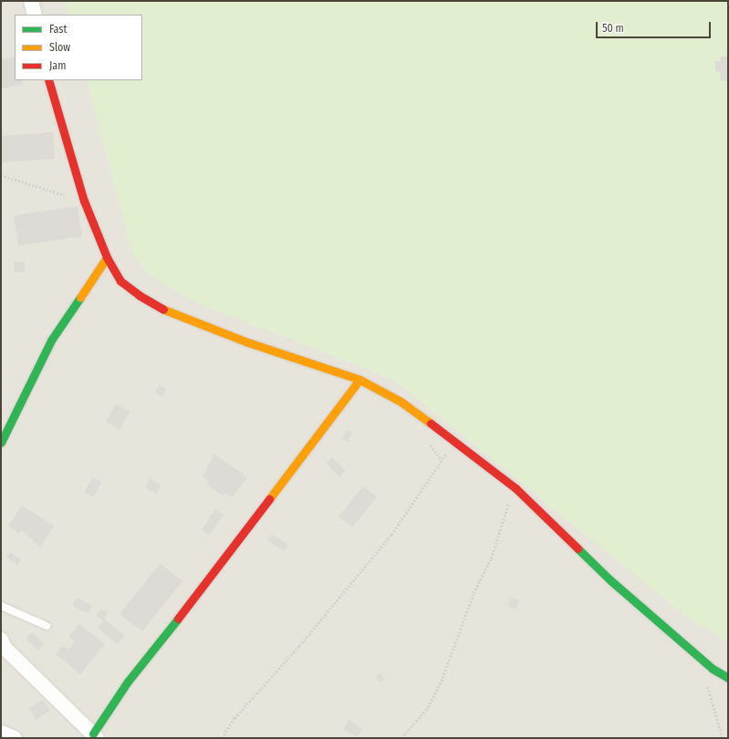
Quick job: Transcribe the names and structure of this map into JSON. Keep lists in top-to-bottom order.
{
  "legend": ["Fast", "Slow", "Jam"],
  "scale_bar": "50 m"
}
